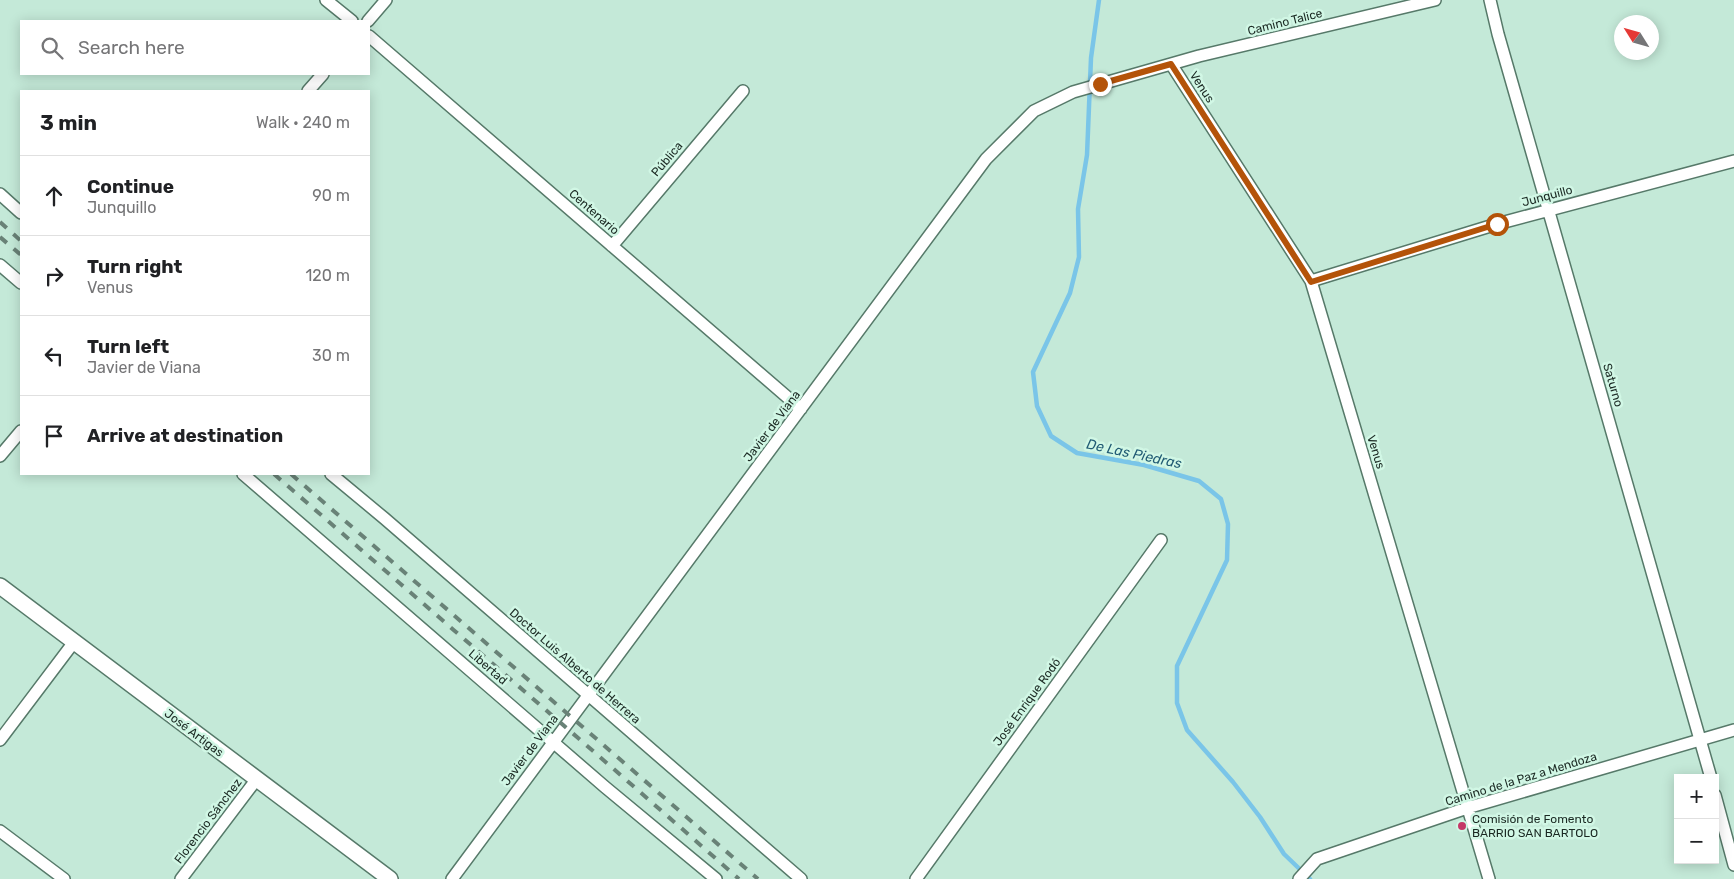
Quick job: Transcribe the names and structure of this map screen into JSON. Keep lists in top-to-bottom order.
{
  "streets": {
    "street": [
      "Camino Talice",
      "Venus",
      "Pública",
      "Junquillo",
      "Centenario",
      "Saturno",
      "Javier de Viana",
      "Doctor Luis Alberto de Herrera",
      "Libertad",
      "José Enrique Rodó",
      "José Artigas",
      "Camino de la Paz a Mendoza",
      "Florencio Sánchez"
    ]
  },
  "crossings": [
    ["Camino Talice", "Venus"],
    ["Camino Talice", "Javier de Viana"],
    ["Venus", "Junquillo"],
    ["Venus", "Javier de Viana"],
    ["Venus", "Camino de la Paz a Mendoza"],
    ["Pública", "Centenario"],
    ["Junquillo", "Saturno"],
    ["Centenario", "Javier de Viana"],
    ["Saturno", "Camino de la Paz a Mendoza"],
    ["Javier de Viana", "Doctor Luis Alberto de Herrera"],
    ["Javier de Viana", "Libertad"],
    ["José Artigas", "Florencio Sánchez"]
  ],
  "water": ["De Las Piedras"],
  "places": ["Comisión de Fomento BARRIO SAN BARTOLO"],
  "north": "top left",
  "page": {
    "search": "Search here",
    "heading": ["3 min", "Walk · 240 m"],
    "list": [
      ["Continue", "Junquillo", "90 m"],
      ["Turn right", "Venus", "120 m"],
      ["Turn left", "Javier de Viana", "30 m"],
      "Arrive at destination"
    ],
    "map_buttons": ["+", "−"]
  }
}
